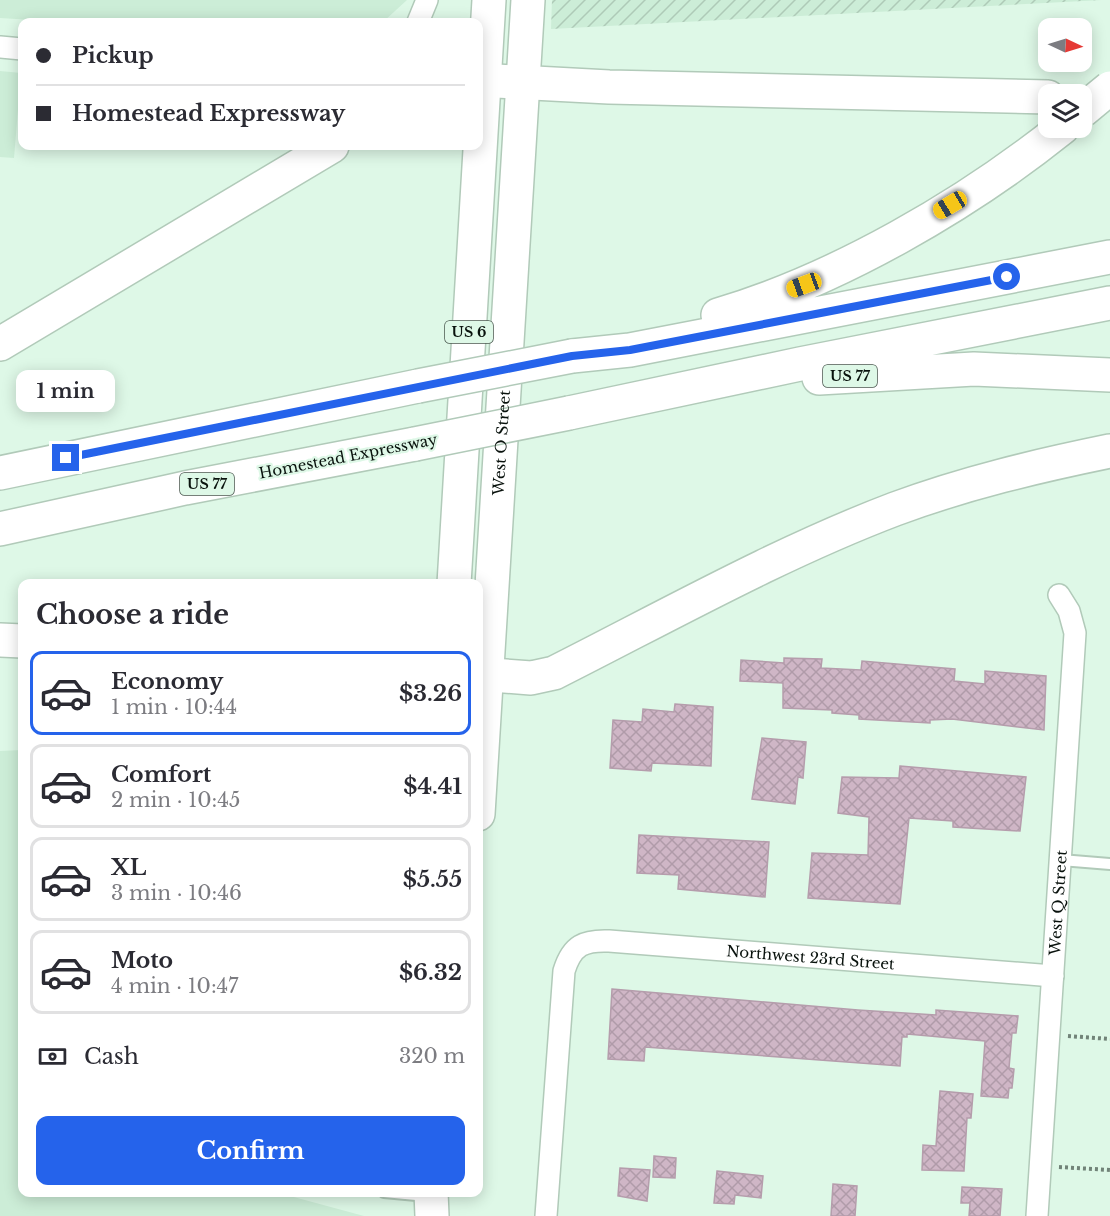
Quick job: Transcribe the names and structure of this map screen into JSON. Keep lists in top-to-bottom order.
{
  "streets": {
    "main road": [
      "US 6",
      "US 77",
      "West O Street",
      "Homestead Expressway"
    ],
    "street": ["West Q Street", "Northwest 23rd Street"]
  },
  "crossings": [
    ["US 77", "Homestead Expressway"],
    ["West Q Street", "Northwest 23rd Street"]
  ],
  "north": "right",
  "page": {
    "banner": ["Pickup", "Homestead Expressway"],
    "bubble": "1 min",
    "heading": "Choose a ride",
    "list": [
      {
        "name": "Economy",
        "note": "1 min · 10:44",
        "value": "$3.26"
      },
      {
        "name": "Comfort",
        "note": "2 min · 10:45",
        "value": "$4.41"
      },
      {
        "name": "XL",
        "note": "3 min · 10:46",
        "value": "$5.55"
      },
      {
        "name": "Moto",
        "note": "4 min · 10:47",
        "value": "$6.32"
      }
    ],
    "pay": ["Cash", "320 m"],
    "buttons": "Confirm"
  }
}
